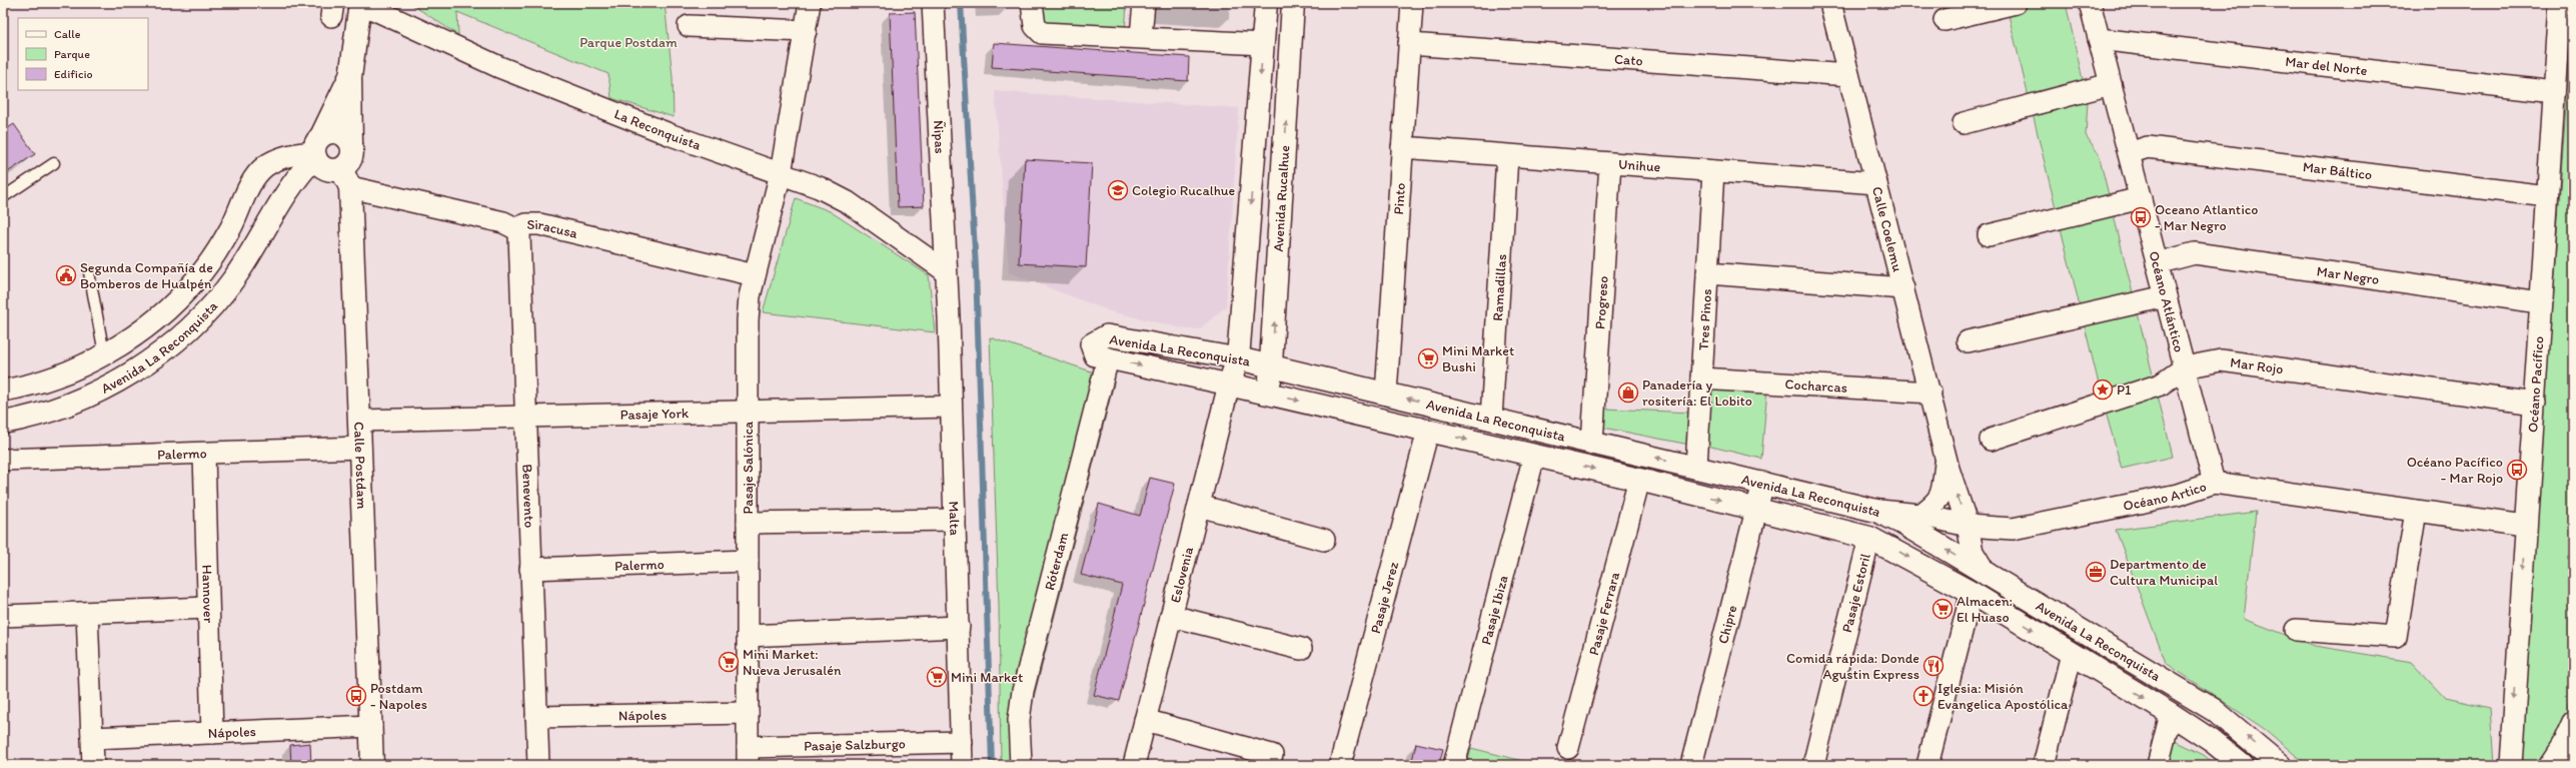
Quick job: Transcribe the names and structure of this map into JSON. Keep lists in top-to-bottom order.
{
  "streets": {
    "street": [
      "Cato",
      "Mar del Norte",
      "La Reconquista",
      "Ñipas",
      "Unihue",
      "Mar Báltico",
      "Avenida Rucalhue",
      "Pinto",
      "Calle Coelemu",
      "Siracusa",
      "Mar Negro",
      "Ramadillas",
      "Océano Atlántico",
      "Progreso",
      "Tres Pinos",
      "Avenida La Reconquista",
      "Mar Rojo",
      "Océano Pacífico",
      "Cocharcas",
      "Pasaje York",
      "Palermo",
      "Calle Postdam",
      "Pasaje Salónica",
      "Benevento",
      "Océano Artico",
      "Malta",
      "Róterdam",
      "Eslovenia",
      "Hannover",
      "Pasaje Estoril",
      "Pasaje Jerez",
      "Pasaje Ibiza",
      "Pasaje Ferrara",
      "Chipre",
      "Nápoles",
      "Pasaje Salzburgo"
    ]
  },
  "crossings": [
    ["Cato", "Pinto"],
    ["Cato", "Calle Coelemu"],
    ["Mar del Norte", "Océano Atlántico"],
    ["Mar del Norte", "Océano Pacífico"],
    ["La Reconquista", "Ñipas"],
    ["La Reconquista", "Pasaje Salónica"],
    ["La Reconquista", "Malta"],
    ["Ñipas", "Malta"],
    ["Unihue", "Pinto"],
    ["Unihue", "Calle Coelemu"],
    ["Unihue", "Ramadillas"],
    ["Unihue", "Progreso"],
    ["Unihue", "Tres Pinos"],
    ["Mar Báltico", "Océano Atlántico"],
    ["Mar Báltico", "Océano Pacífico"],
    ["Avenida Rucalhue", "Avenida La Reconquista"],
    ["Pinto", "Avenida La Reconquista"],
    ["Calle Coelemu", "Avenida La Reconquista"],
    ["Calle Coelemu", "Cocharcas"],
    ["Calle Coelemu", "Océano Artico"],
    ["Siracusa", "Calle Postdam"],
    ["Siracusa", "Pasaje Salónica"],
    ["Siracusa", "Benevento"],
    ["Mar Negro", "Océano Atlántico"],
    ["Mar Negro", "Océano Pacífico"],
    ["Ramadillas", "Avenida La Reconquista"],
    ["Océano Atlántico", "Mar Rojo"],
    ["Océano Atlántico", "Océano Artico"],
    ["Progreso", "Avenida La Reconquista"],
    ["Tres Pinos", "Avenida La Reconquista"],
    ["Tres Pinos", "Cocharcas"],
    ["Avenida La Reconquista", "Océano Artico"],
    ["Avenida La Reconquista", "Róterdam"],
    ["Avenida La Reconquista", "Eslovenia"],
    ["Avenida La Reconquista", "Pasaje Estoril"],
    ["Avenida La Reconquista", "Pasaje Jerez"],
    ["Avenida La Reconquista", "Pasaje Ibiza"],
    ["Avenida La Reconquista", "Pasaje Ferrara"],
    ["Avenida La Reconquista", "Chipre"],
    ["Mar Rojo", "Océano Pacífico"],
    ["Océano Pacífico", "Océano Artico"],
    ["Pasaje York", "Calle Postdam"],
    ["Pasaje York", "Pasaje Salónica"],
    ["Pasaje York", "Benevento"],
    ["Pasaje York", "Malta"],
    ["Palermo", "Calle Postdam"],
    ["Palermo", "Pasaje Salónica"],
    ["Palermo", "Benevento"],
    ["Palermo", "Hannover"],
    ["Calle Postdam", "Nápoles"],
    ["Pasaje Salónica", "Nápoles"],
    ["Pasaje Salónica", "Pasaje Salzburgo"],
    ["Benevento", "Nápoles"],
    ["Malta", "Pasaje Salzburgo"],
    ["Hannover", "Nápoles"]
  ],
  "parks": ["Parque Postdam"],
  "places": {
    "school or university": ["Colegio Rucalhue"],
    "bus stop": ["Oceano Atlantico - Mar Negro", "Océano Pacífico - Mar Rojo", "Postdam - Napoles"],
    "public building": ["Segunda Compañía de Bomberos de Hualpén"],
    "supermarket": [
      "Mini Market Bushi",
      "Almacen: El Huaso",
      "Mini Market: Nueva Jerusalén",
      "Mini Market"
    ],
    "place": ["P1"],
    "shop": ["Panadería y rositería: El Lobito"],
    "office": ["Departmento de Cultura Municipal"],
    "restaurant": ["Comida rápida: Donde Agustin Express"],
    "church": ["Iglesia: Misión Evangelica Apostólica"]
  },
  "legend": ["Calle", "Parque", "Edificio"]
}
